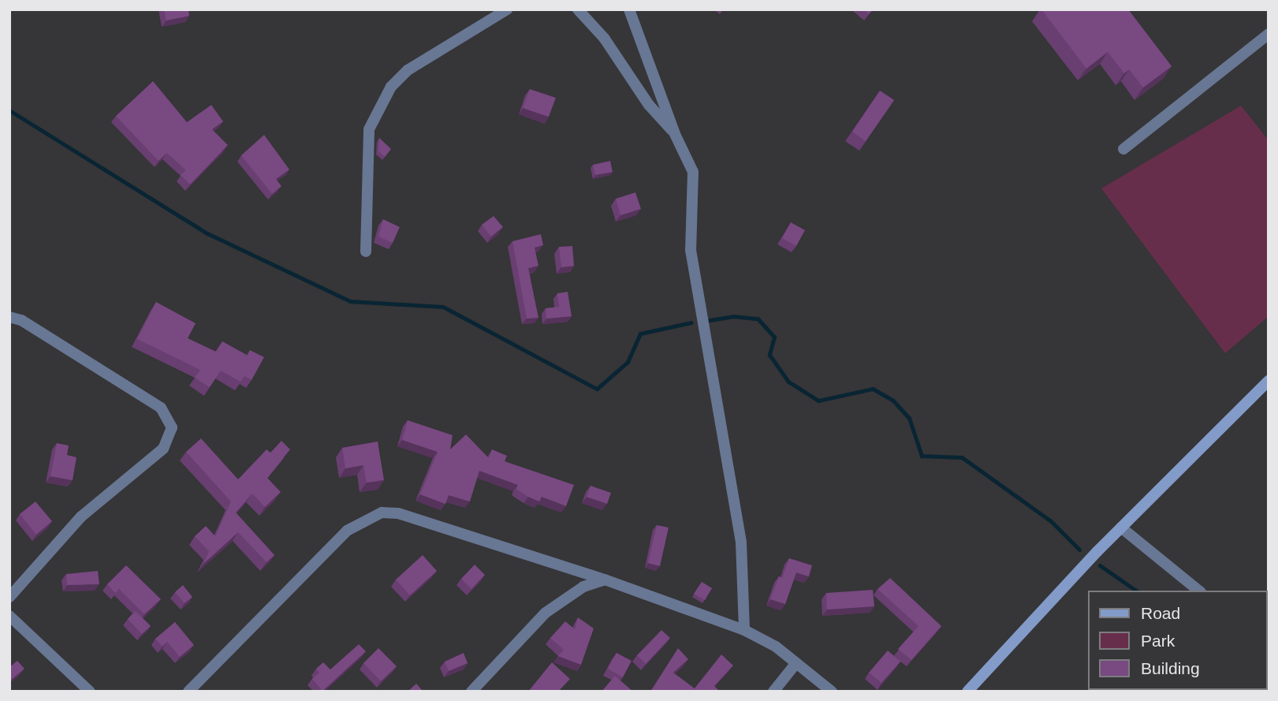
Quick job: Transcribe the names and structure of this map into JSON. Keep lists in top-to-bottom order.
{
  "legend": ["Road", "Park", "Building"]
}
